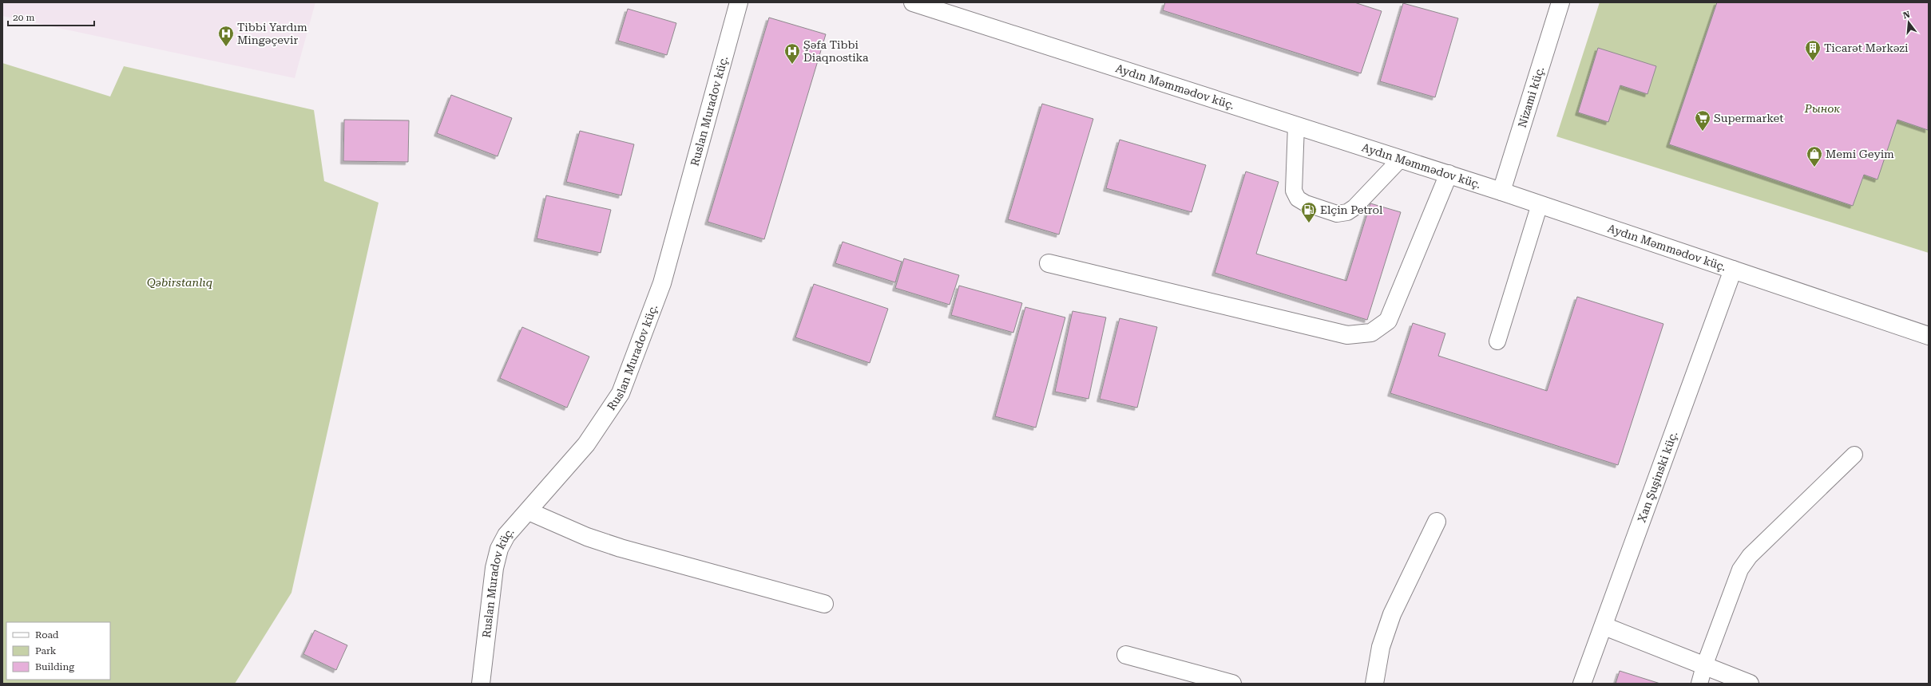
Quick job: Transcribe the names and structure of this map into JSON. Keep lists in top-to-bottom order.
{
  "streets": {
    "street": [
      "Aydın Məmmədov küç.",
      "Nizami küç.",
      "Ruslan Muradov küç.",
      "Xan Şuşinski küç."
    ]
  },
  "crossings": [
    ["Aydın Məmmədov küç.", "Nizami küç."],
    ["Aydın Məmmədov küç.", "Xan Şuşinski küç."]
  ],
  "parks": ["Рынок", "Qəbirstanlıq"],
  "places": {
    "hospital": ["Tibbi Yardım Mingəçevir", "Şəfa Tibbi Diaqnostika"],
    "building": ["Ticarət Mərkəzi"],
    "supermarket": ["Supermarket"],
    "shop": ["Memi Geyim"],
    "fuel station": ["Elçin Petrol"]
  },
  "legend": ["Road", "Park", "Building"],
  "scale_bar": "20 m",
  "north": "top"
}
